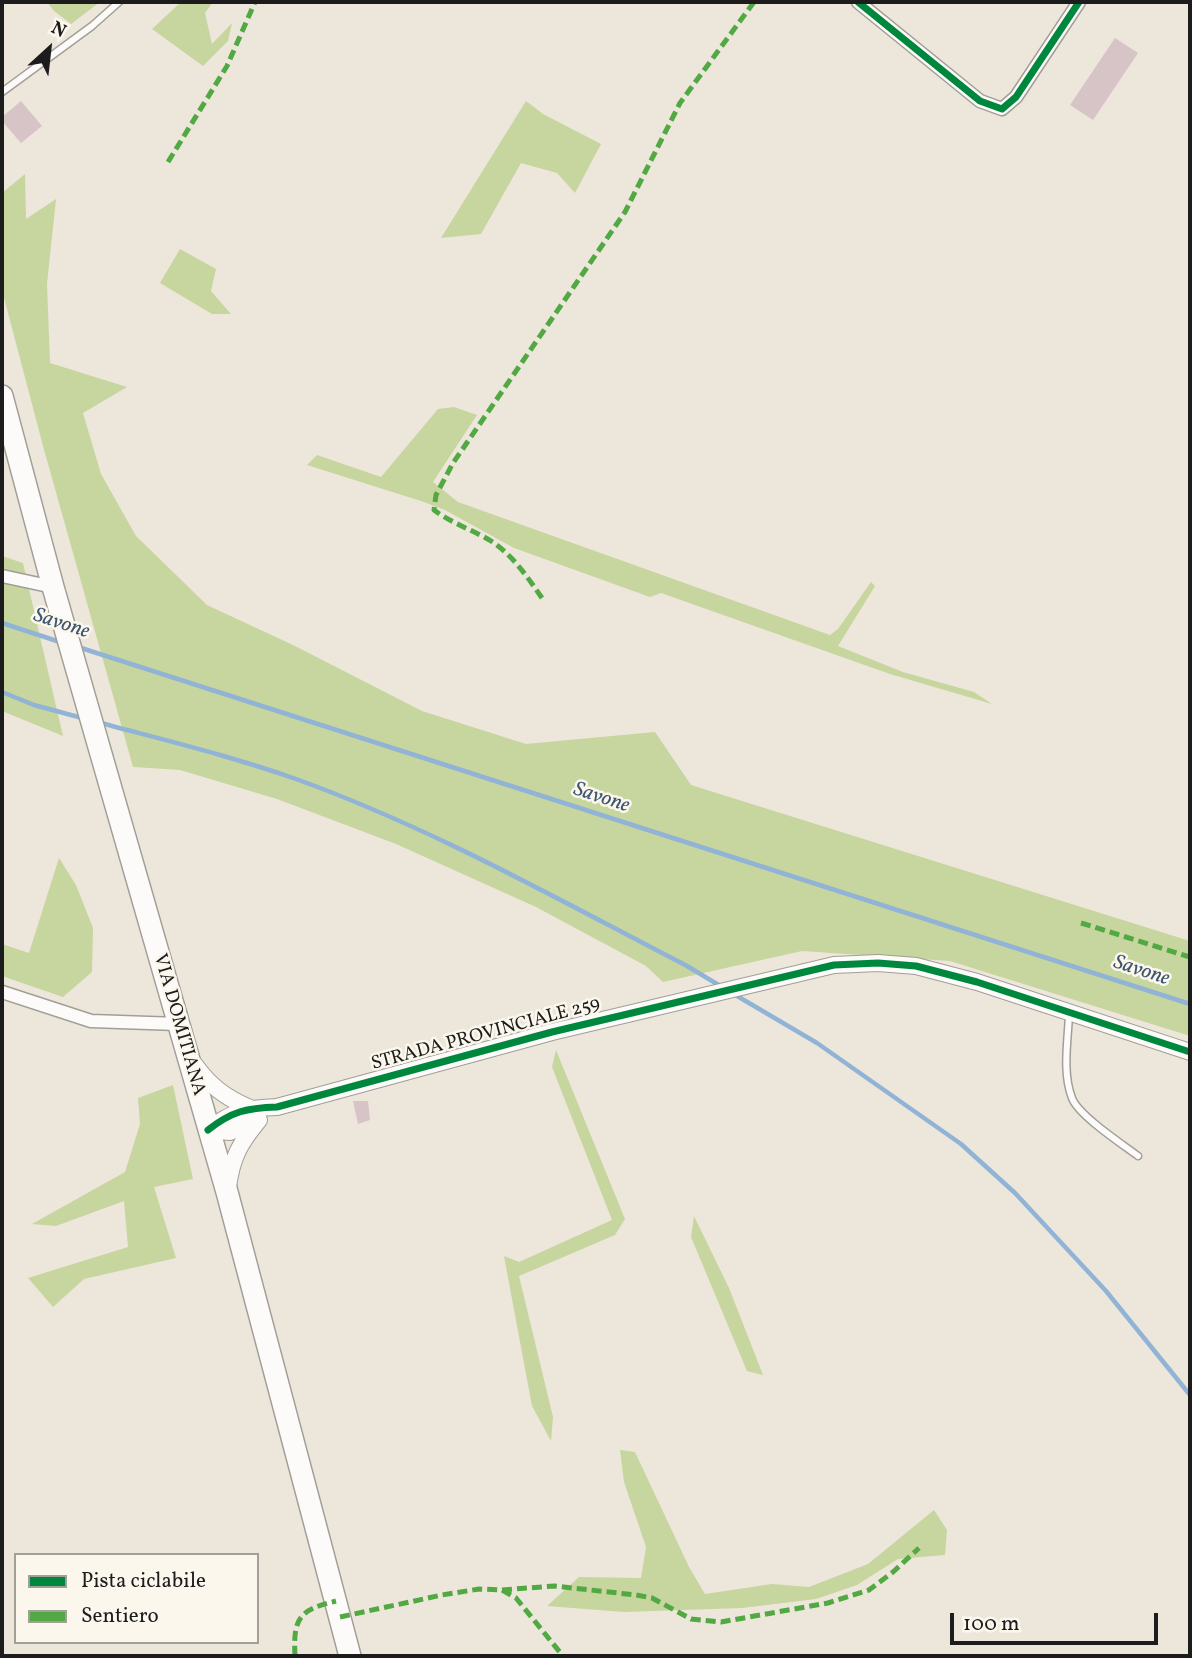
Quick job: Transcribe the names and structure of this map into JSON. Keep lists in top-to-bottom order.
{
  "streets": {
    "main road": ["VIA DOMITIANA"],
    "street": ["STRADA PROVINCIALE 259"]
  },
  "crossings": [
    ["VIA DOMITIANA", "STRADA PROVINCIALE 259"]
  ],
  "water": ["Savone"],
  "legend": ["Pista ciclabile", "Sentiero"],
  "scale_bar": "100 m",
  "north": "top right"
}
